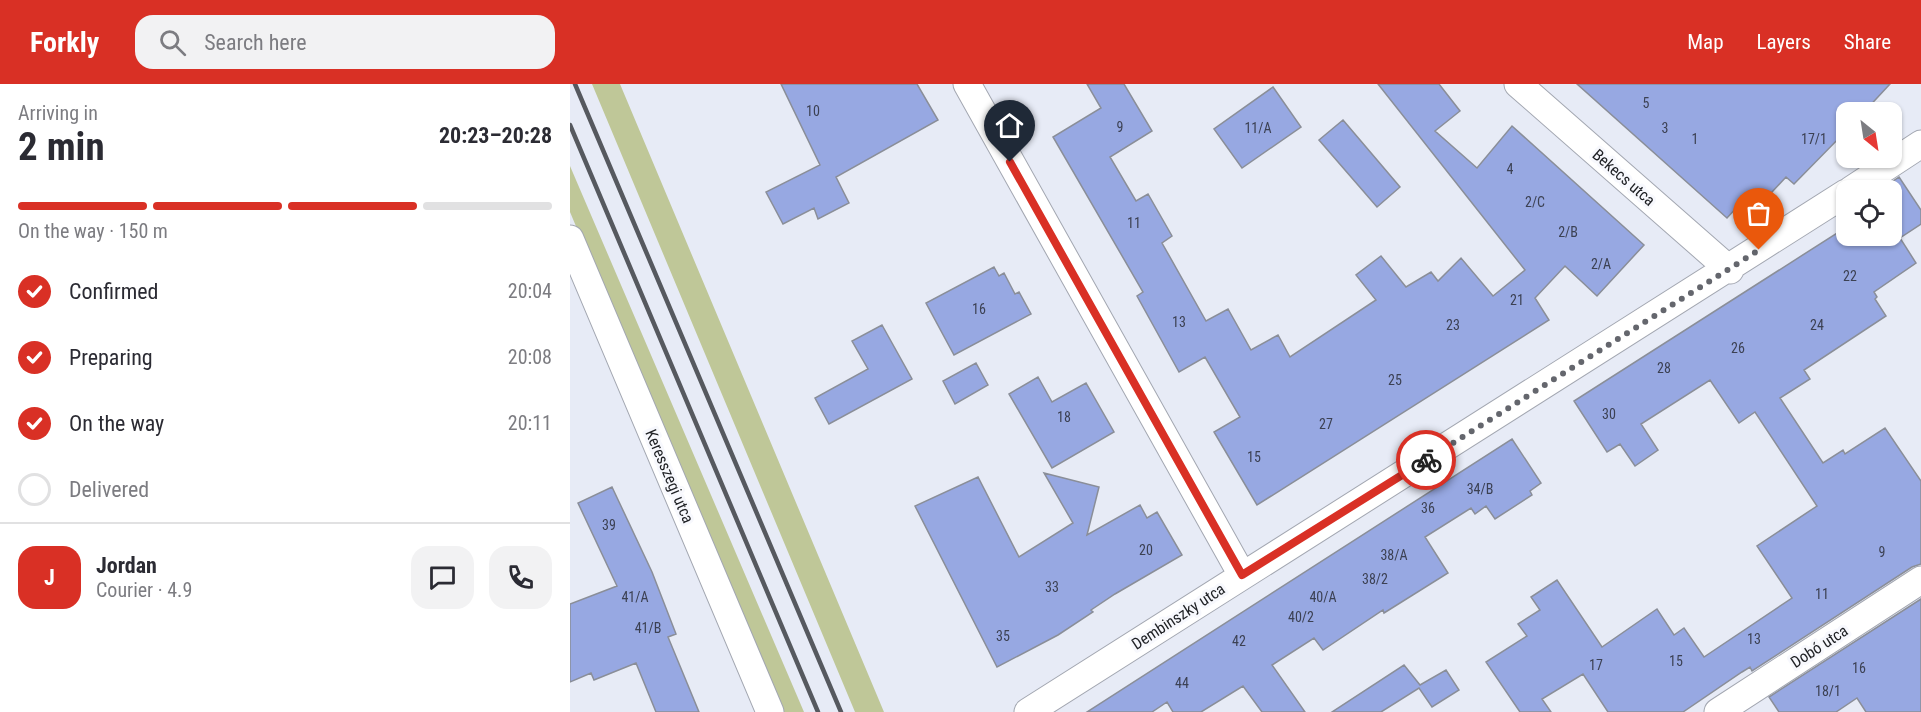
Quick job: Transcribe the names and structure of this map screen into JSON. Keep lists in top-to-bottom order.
{
  "streets": {
    "street": [
      "Bekecs utca",
      "Keresszegi utca",
      "Dembinszky utca",
      "Dobó utca"
    ]
  },
  "crossings": [
    ["Bekecs utca", "Dembinszky utca"]
  ],
  "house_numbers": [
    "5",
    "10",
    "9",
    "11/A",
    "3",
    "1",
    "17/1",
    "4",
    "2/C",
    "11",
    "2/B",
    "2/A",
    "22",
    "21",
    "16",
    "13",
    "23",
    "24",
    "26",
    "28",
    "25",
    "30",
    "18",
    "27",
    "15",
    "34/B",
    "36",
    "39",
    "20",
    "9",
    "38/A",
    "38/2",
    "33",
    "11",
    "41/A",
    "40/A",
    "40/2",
    "41/B",
    "35",
    "13",
    "42",
    "15",
    "17",
    "16",
    "44",
    "18/1"
  ],
  "north": "bottom right",
  "page": {
    "header": "Forkly",
    "search": "Search here",
    "nav": ["Map", "Layers", "Share"],
    "heading": ["2 min", "Arriving in", "20:23–20:28"],
    "panel": ["Jordan", "Courier · 4.9"],
    "bar": "On the way · 150 m",
    "list": [
      ["Confirmed", "20:04"],
      ["Preparing", "20:08"],
      ["On the way", "20:11"],
      "Delivered"
    ],
    "round": "J"
  }
}
